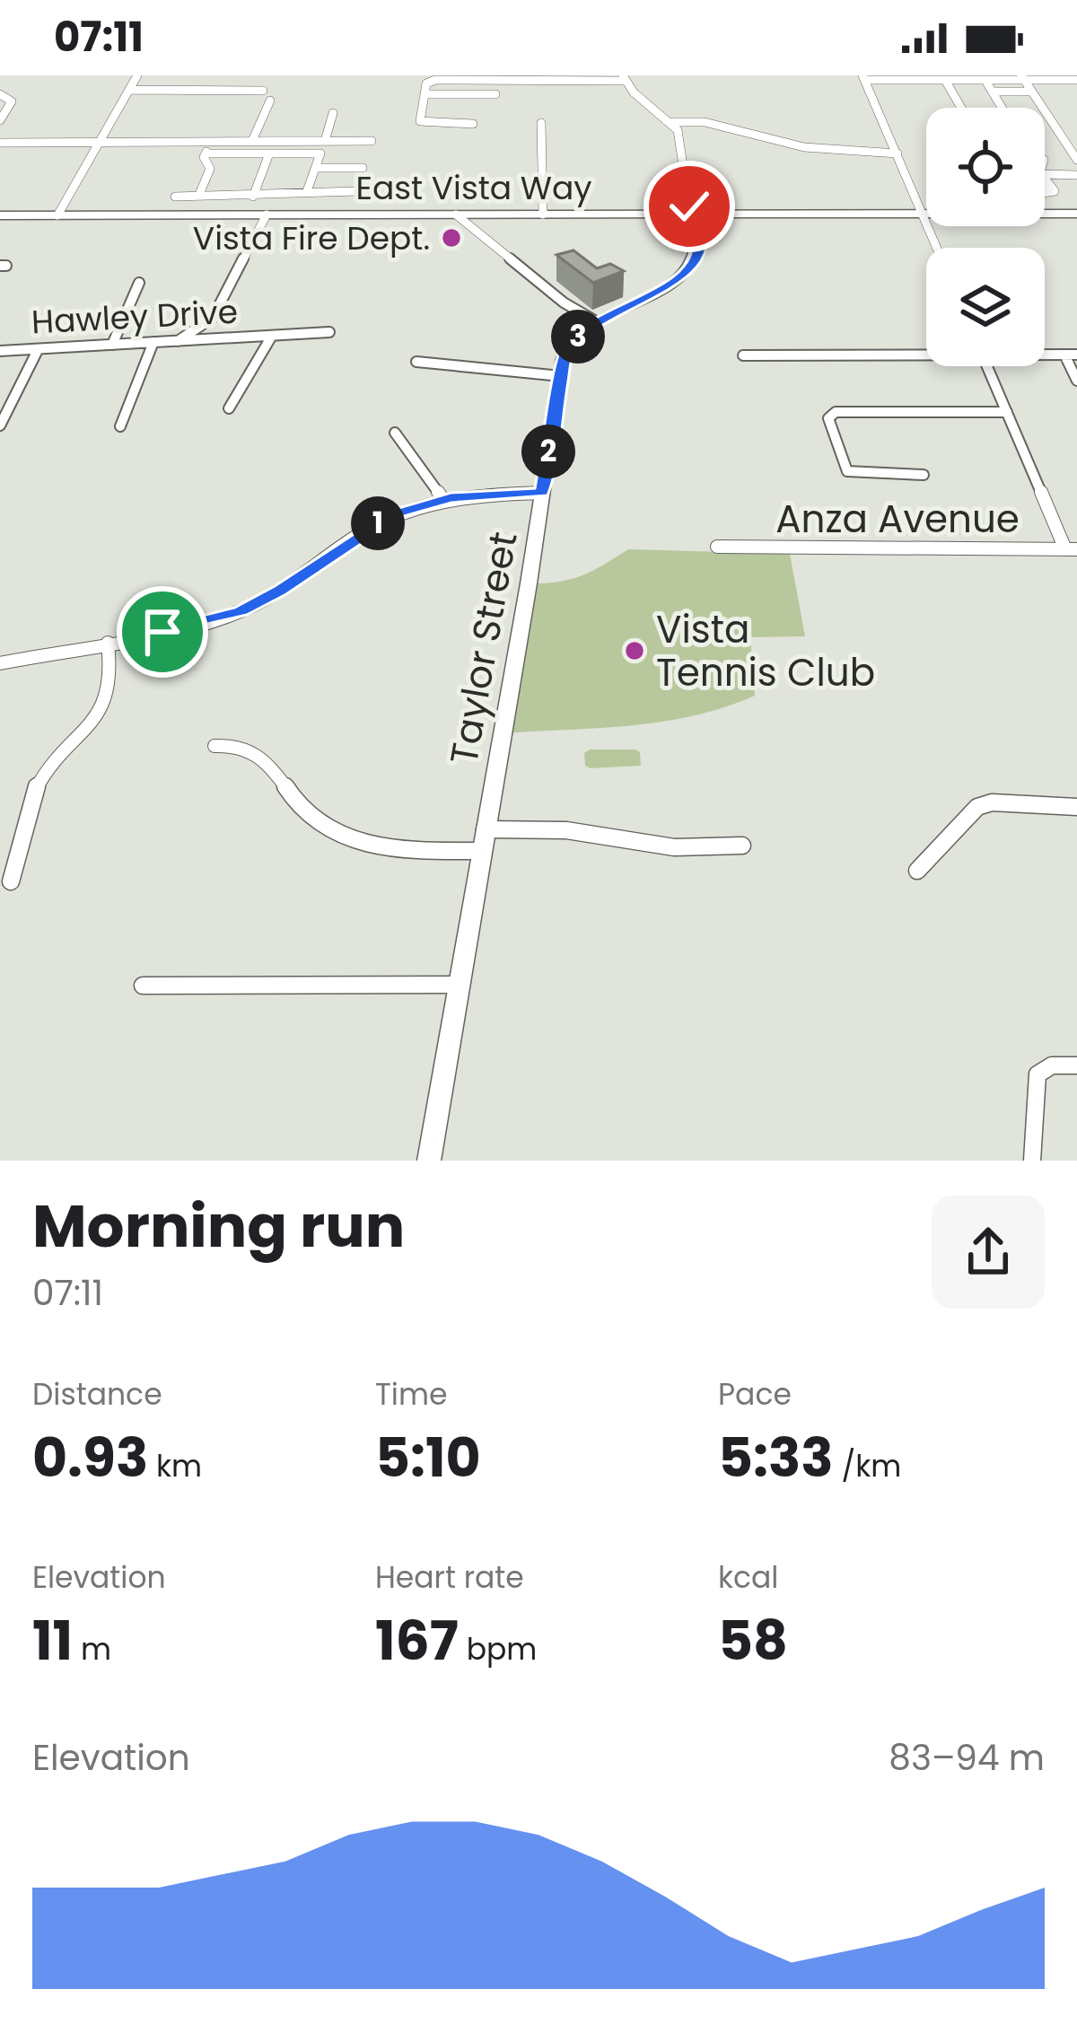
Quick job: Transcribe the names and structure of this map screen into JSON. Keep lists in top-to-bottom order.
{
  "streets": {
    "main road": ["East Vista Way", "Taylor Street"],
    "street": ["Hawley Drive", "Anza Avenue"]
  },
  "crossings": [
    ["East Vista Way", "Taylor Street"]
  ],
  "places": ["Vista Fire Dept.", "Vista Tennis Club"],
  "page": {
    "status": "07:11",
    "pins": ["3", "2", "1"],
    "heading": ["Morning run", "07:11"],
    "stats": [
      ["Distance", "0.93 km"],
      ["Time", "5:10"],
      ["Pace", "5:33 /km"],
      ["Elevation", "11 m"],
      ["Heart rate", "167 bpm"],
      ["kcal", "58"]
    ],
    "chart": ["Elevation", "83–94 m"]
  }
}
